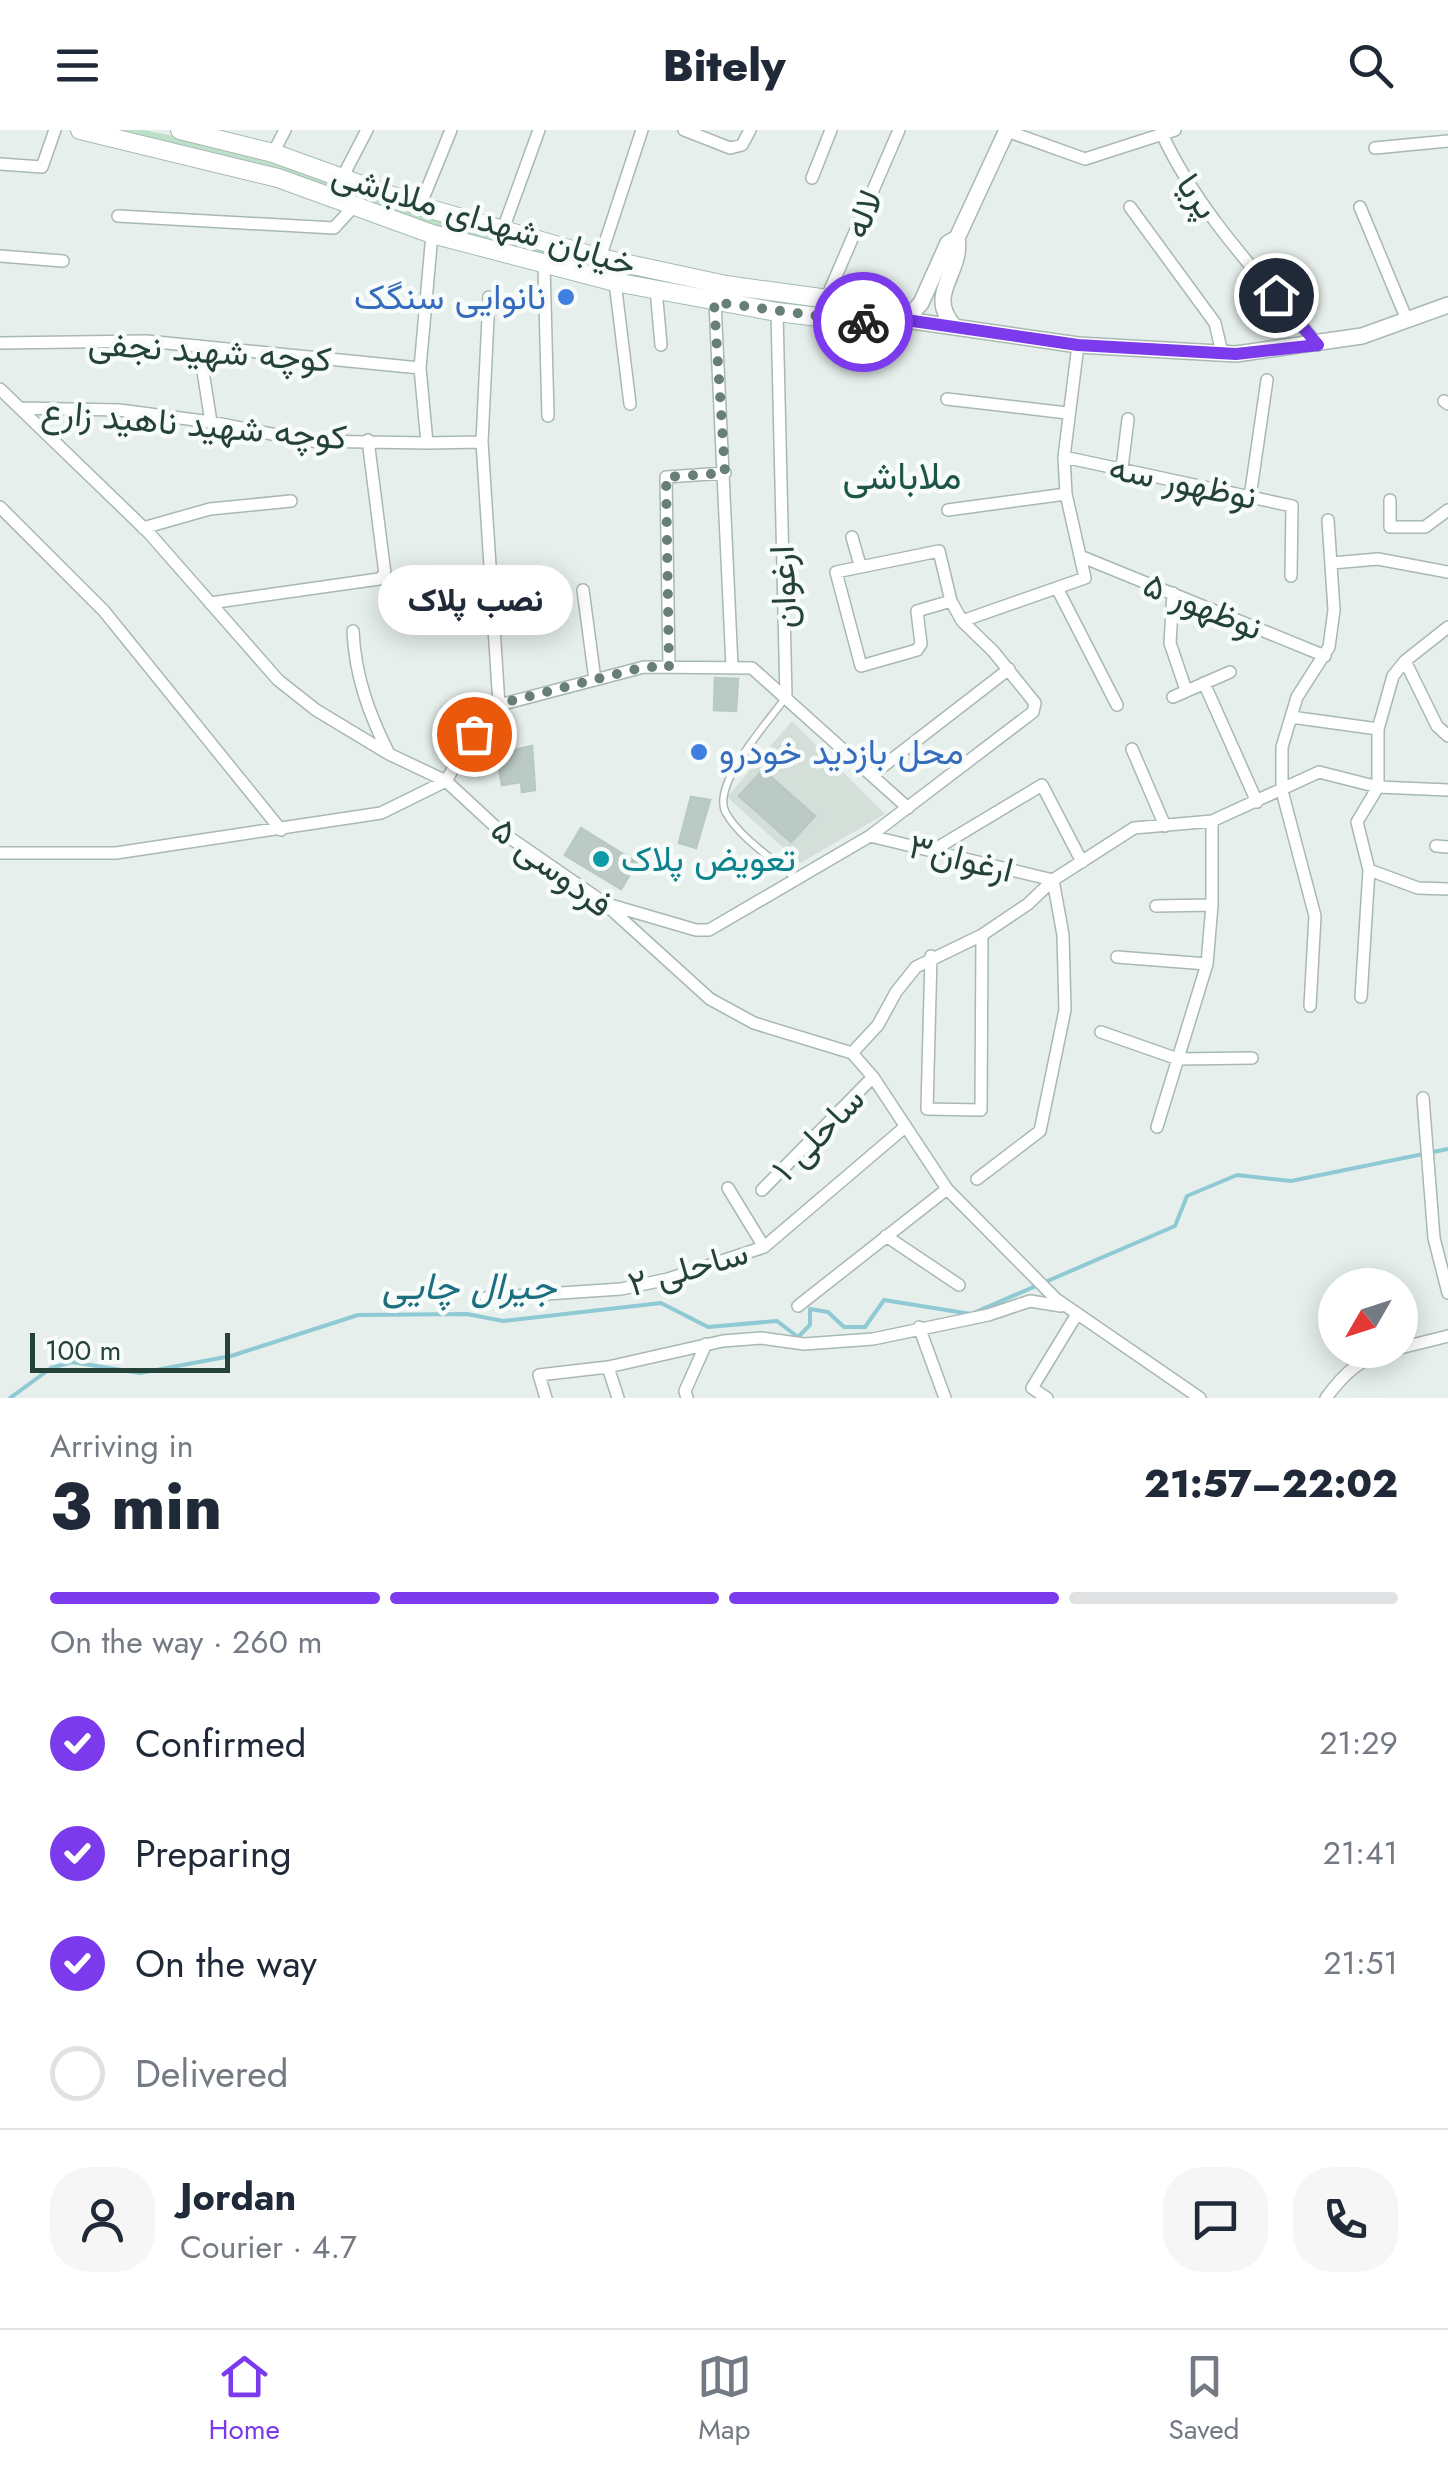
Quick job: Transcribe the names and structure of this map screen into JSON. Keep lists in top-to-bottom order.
{
  "streets": {
    "main road": ["خیابان شهدای ملاباشی"],
    "street": [
      "پریا",
      "لاله",
      "کوچه شهید نجفی",
      "کوچه شهید ناهید زارع",
      "نوظهور سه",
      "ارغوان",
      "نوظهور ۵",
      "ارغوان۳",
      "فردوسی ۵",
      "ساحلی ۱",
      "ساحلی ۲"
    ]
  },
  "crossings": [
    ["پریا", "خیابان شهدای ملاباشی"],
    ["لاله", "خیابان شهدای ملاباشی"],
    ["خیابان شهدای ملاباشی", "ارغوان"],
    ["کوچه شهید ناهید زارع", "فردوسی ۵"]
  ],
  "districts": ["ملاباشی"],
  "water": ["جیرال چایی"],
  "places": [
    "نانوایی سنگک",
    "نصب پلاک",
    "محل بازدید خودرو",
    "تعویض پلاک"
  ],
  "scale_bar": "100 m",
  "north": "bottom left",
  "page": {
    "header": "Bitely",
    "bubble": "نصب پلاک",
    "scale": "100 m",
    "heading": ["3 min", "Arriving in", "21:57–22:02"],
    "panel": ["Jordan", "Courier · 4.7"],
    "bar": "On the way · 260 m",
    "list": [
      ["Confirmed", "21:29"],
      ["Preparing", "21:41"],
      ["On the way", "21:51"],
      "Delivered"
    ],
    "tabs": ["Home", "Map", "Saved"]
  }
}
